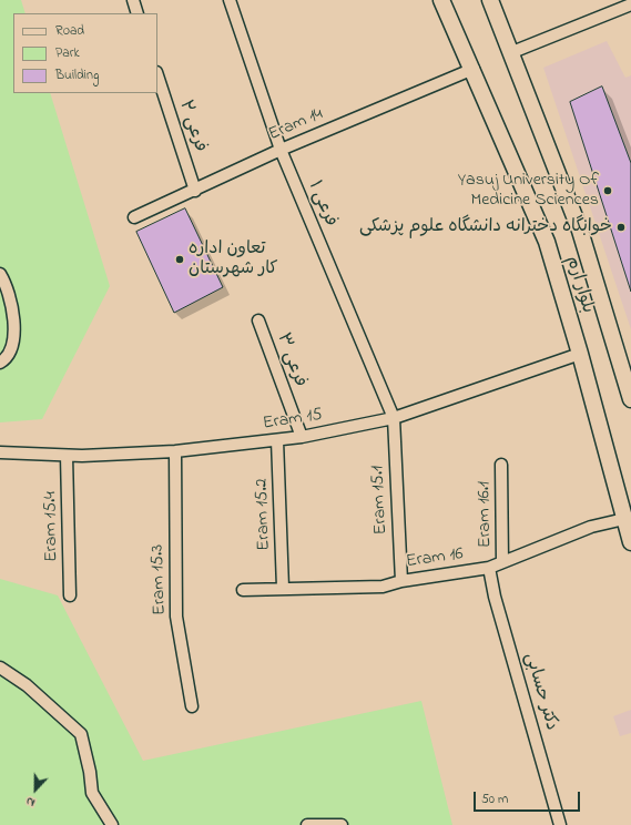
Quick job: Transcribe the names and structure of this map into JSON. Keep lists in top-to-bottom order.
{
  "streets": {
    "main road": ["بلوار ارم"],
    "street": [
      "Eram 14",
      "فرعی ۲",
      "فرعی ۱",
      "فرعی ۳",
      "Eram 15",
      "Eram 15.1",
      "Eram 15.2",
      "Eram 16.1",
      "Eram 15.4",
      "Eram 16",
      "Eram 15.3",
      "دکتر حسابی"
    ]
  },
  "crossings": [
    ["Eram 14", "فرعی ۲"],
    ["Eram 14", "فرعی ۱"],
    ["Eram 14", "بلوار ارم"],
    ["فرعی ۱", "Eram 15"],
    ["فرعی ۱", "Eram 15.1"],
    ["بلوار ارم", "Eram 15"],
    ["بلوار ارم", "Eram 16"],
    ["فرعی ۳", "Eram 15"],
    ["Eram 15", "Eram 15.1"],
    ["Eram 15", "Eram 15.2"],
    ["Eram 15", "Eram 15.4"],
    ["Eram 15", "Eram 15.3"],
    ["Eram 15.1", "Eram 16"],
    ["Eram 15.2", "Eram 16"],
    ["Eram 16.1", "Eram 16"],
    ["Eram 16", "دکتر حسابی"]
  ],
  "places": ["Yasuj University Of Medicine Sciences", "خوابگاه دخترانه دانشگاه علوم پزشکی", "تعاون اداره کار شهرستان"],
  "legend": ["Road", "Park", "Building"],
  "scale_bar": "50 m",
  "north": "bottom"
}
